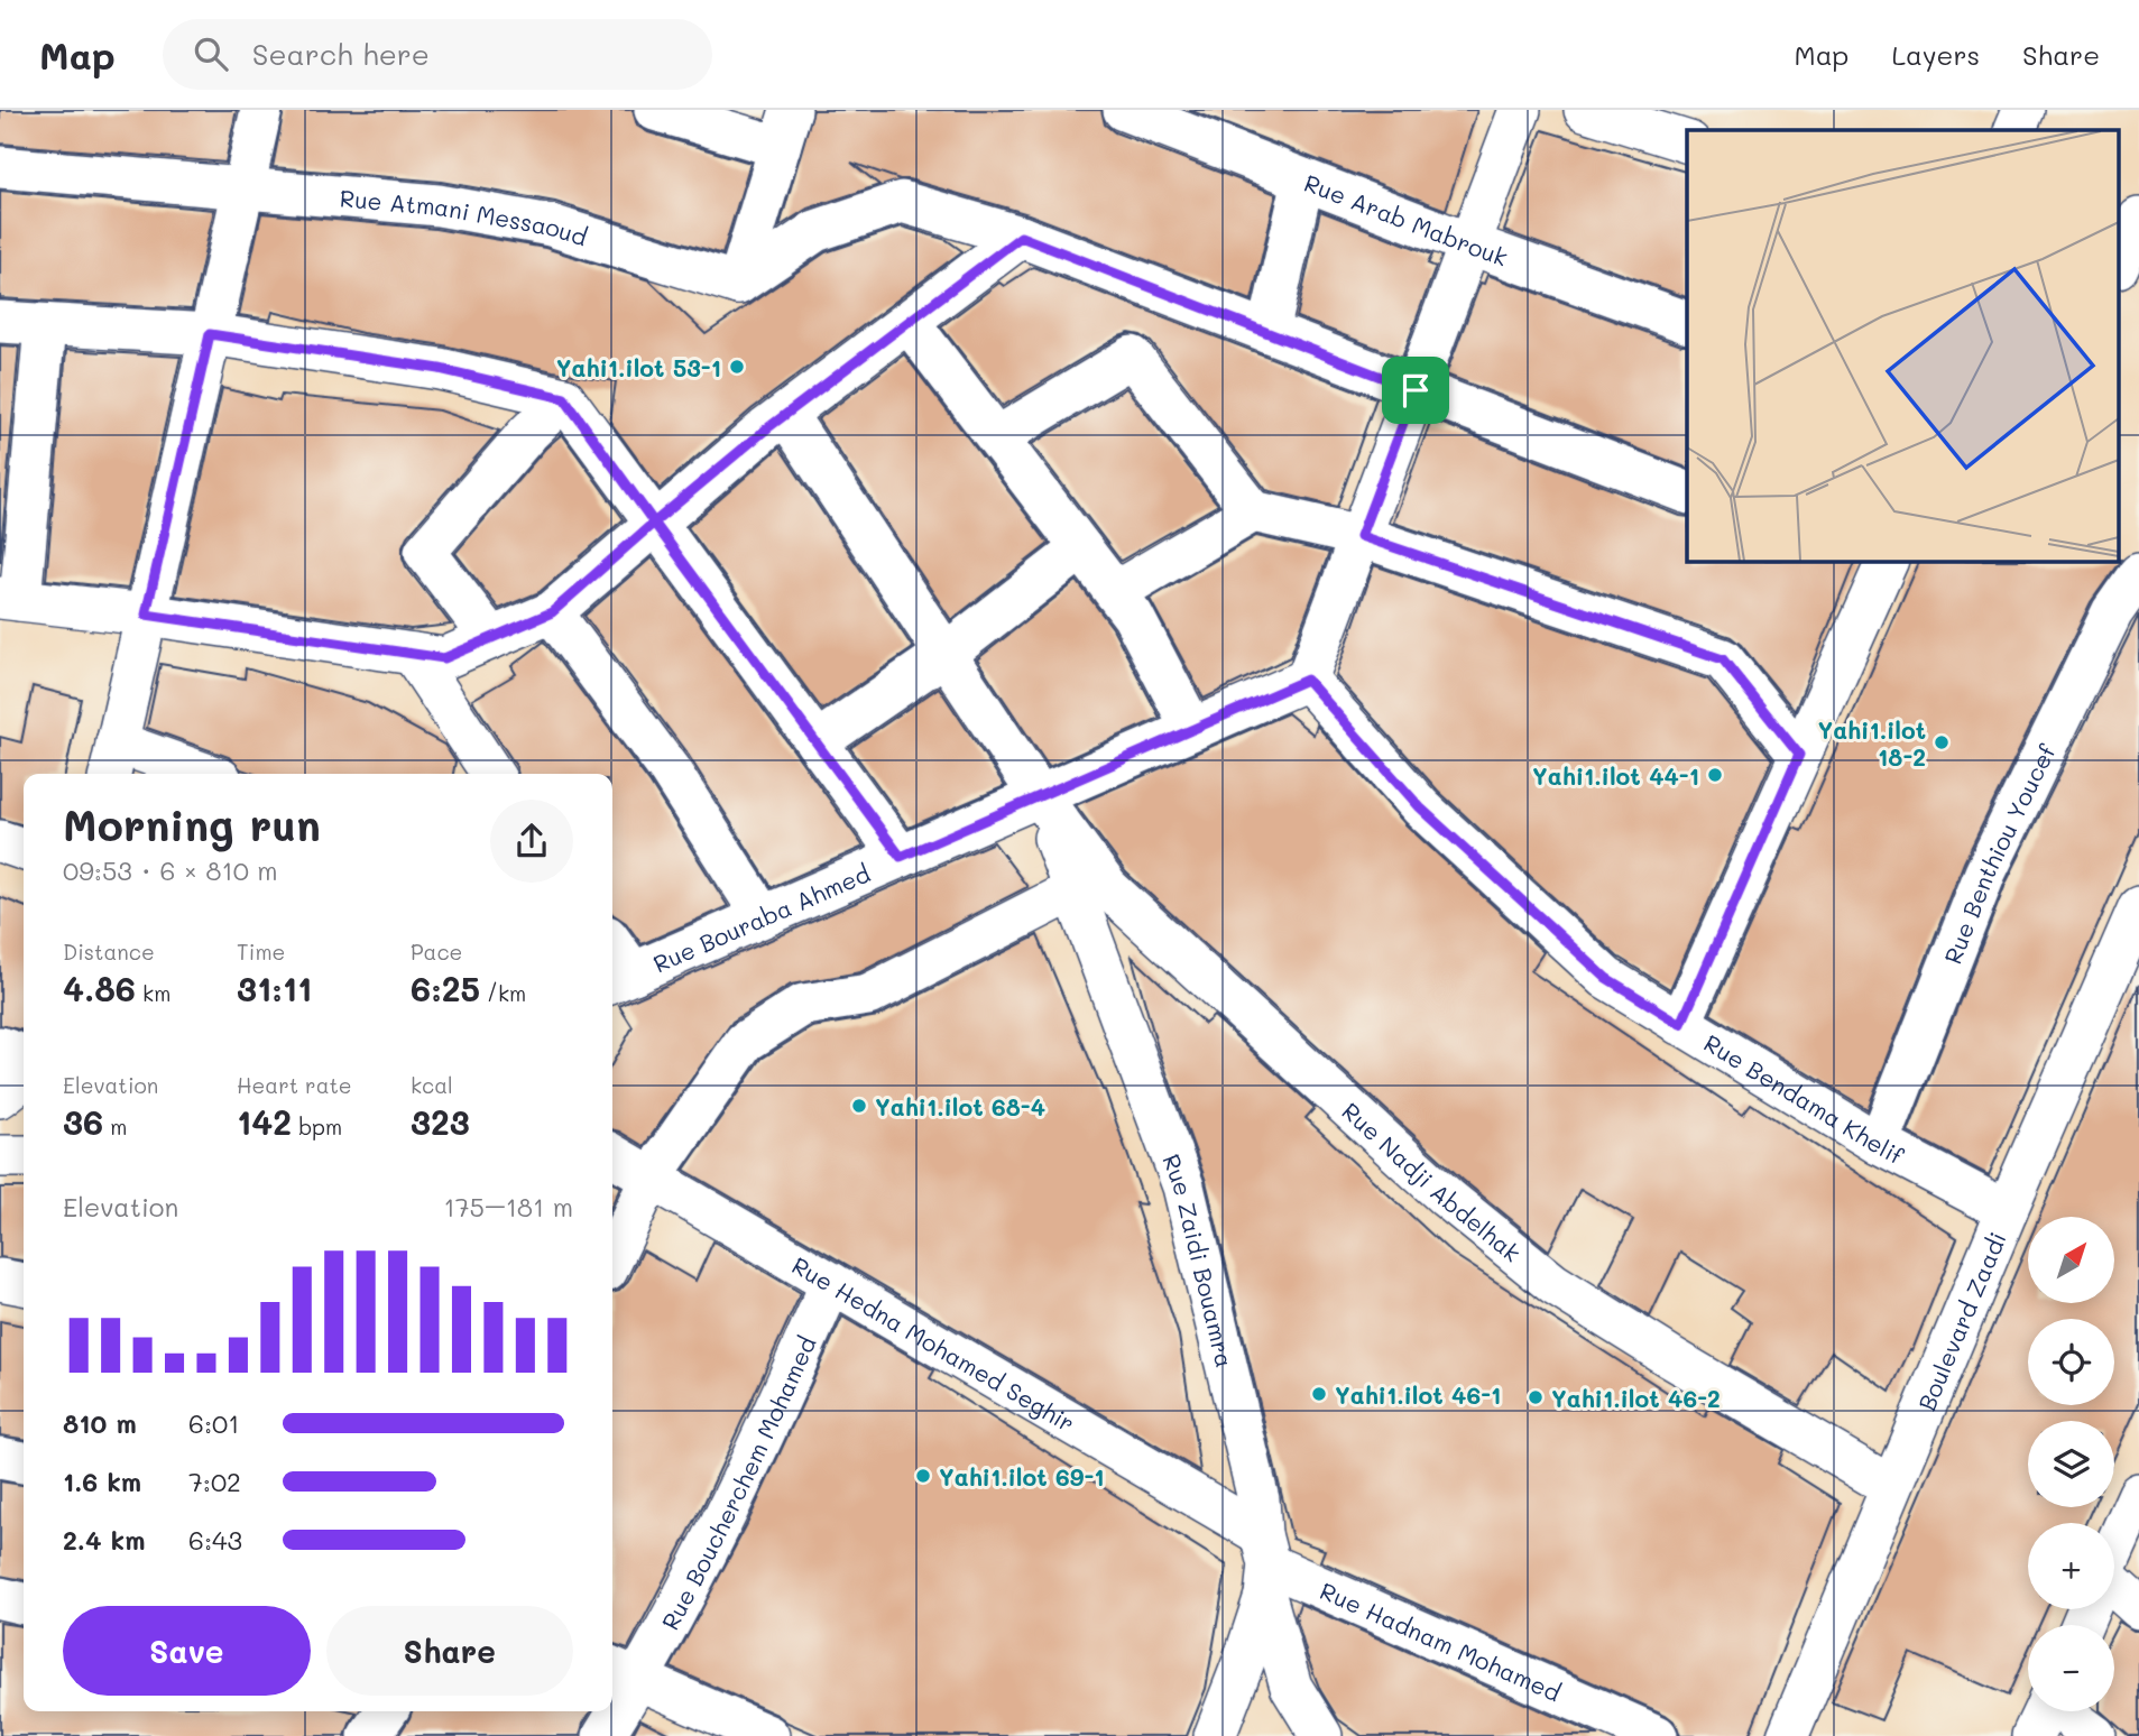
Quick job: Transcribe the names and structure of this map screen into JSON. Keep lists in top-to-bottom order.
{
  "streets": {
    "street": [
      "Rue Atmani Messaoud",
      "Rue Arab Mabrouk",
      "Rue Benthiou Youcef",
      "Rue Bouraba Ahmed",
      "Rue Bendama Khelif",
      "Rue Nadji Abdelhak",
      "Rue Zaidi Bouamra",
      "Boulevard Zaadi",
      "Rue Hedna Mohamed Seghir",
      "Rue Boucherchem Mohamed",
      "Rue Hadnam Mohamed"
    ]
  },
  "crossings": [
    ["Rue Benthiou Youcef", "Rue Bendama Khelif"],
    ["Rue Bouraba Ahmed", "Rue Bendama Khelif"],
    ["Rue Bouraba Ahmed", "Rue Nadji Abdelhak"],
    ["Rue Bouraba Ahmed", "Rue Zaidi Bouamra"],
    ["Rue Bendama Khelif", "Boulevard Zaadi"],
    ["Rue Nadji Abdelhak", "Rue Zaidi Bouamra"],
    ["Rue Nadji Abdelhak", "Boulevard Zaadi"],
    ["Rue Zaidi Bouamra", "Rue Hedna Mohamed Seghir"],
    ["Rue Zaidi Bouamra", "Rue Hadnam Mohamed"],
    ["Rue Hedna Mohamed Seghir", "Rue Boucherchem Mohamed"],
    ["Rue Hedna Mohamed Seghir", "Rue Hadnam Mohamed"]
  ],
  "places": [
    "Yahi1.ilot 53-1",
    "Yahi1.ilot 18-2",
    "Yahi1.ilot 44-1",
    "Yahi1.ilot 68-4",
    "Yahi1.ilot 46-1",
    "Yahi1.ilot 46-2",
    "Yahi1.ilot 69-1"
  ],
  "north": "top right",
  "page": {
    "header": "Map",
    "search": "Search here",
    "nav": ["Map", "Layers", "Share"],
    "heading": ["Morning run", "09:53 · 6 × 810 m"],
    "stats": [
      ["Distance", "4.86 km"],
      ["Time", "31:11"],
      ["Pace", "6:25 /km"],
      ["Elevation", "36 m"],
      ["Heart rate", "142 bpm"],
      ["kcal", "323"]
    ],
    "chart": ["Elevation", "175–181 m"],
    "map_buttons": ["+", "−"],
    "list": [
      {
        "name": "810 m",
        "note": "6:01"
      },
      {
        "name": "1.6 km",
        "note": "7:02"
      },
      {
        "name": "2.4 km",
        "note": "6:43"
      }
    ],
    "buttons": ["Save", "Share"]
  }
}
